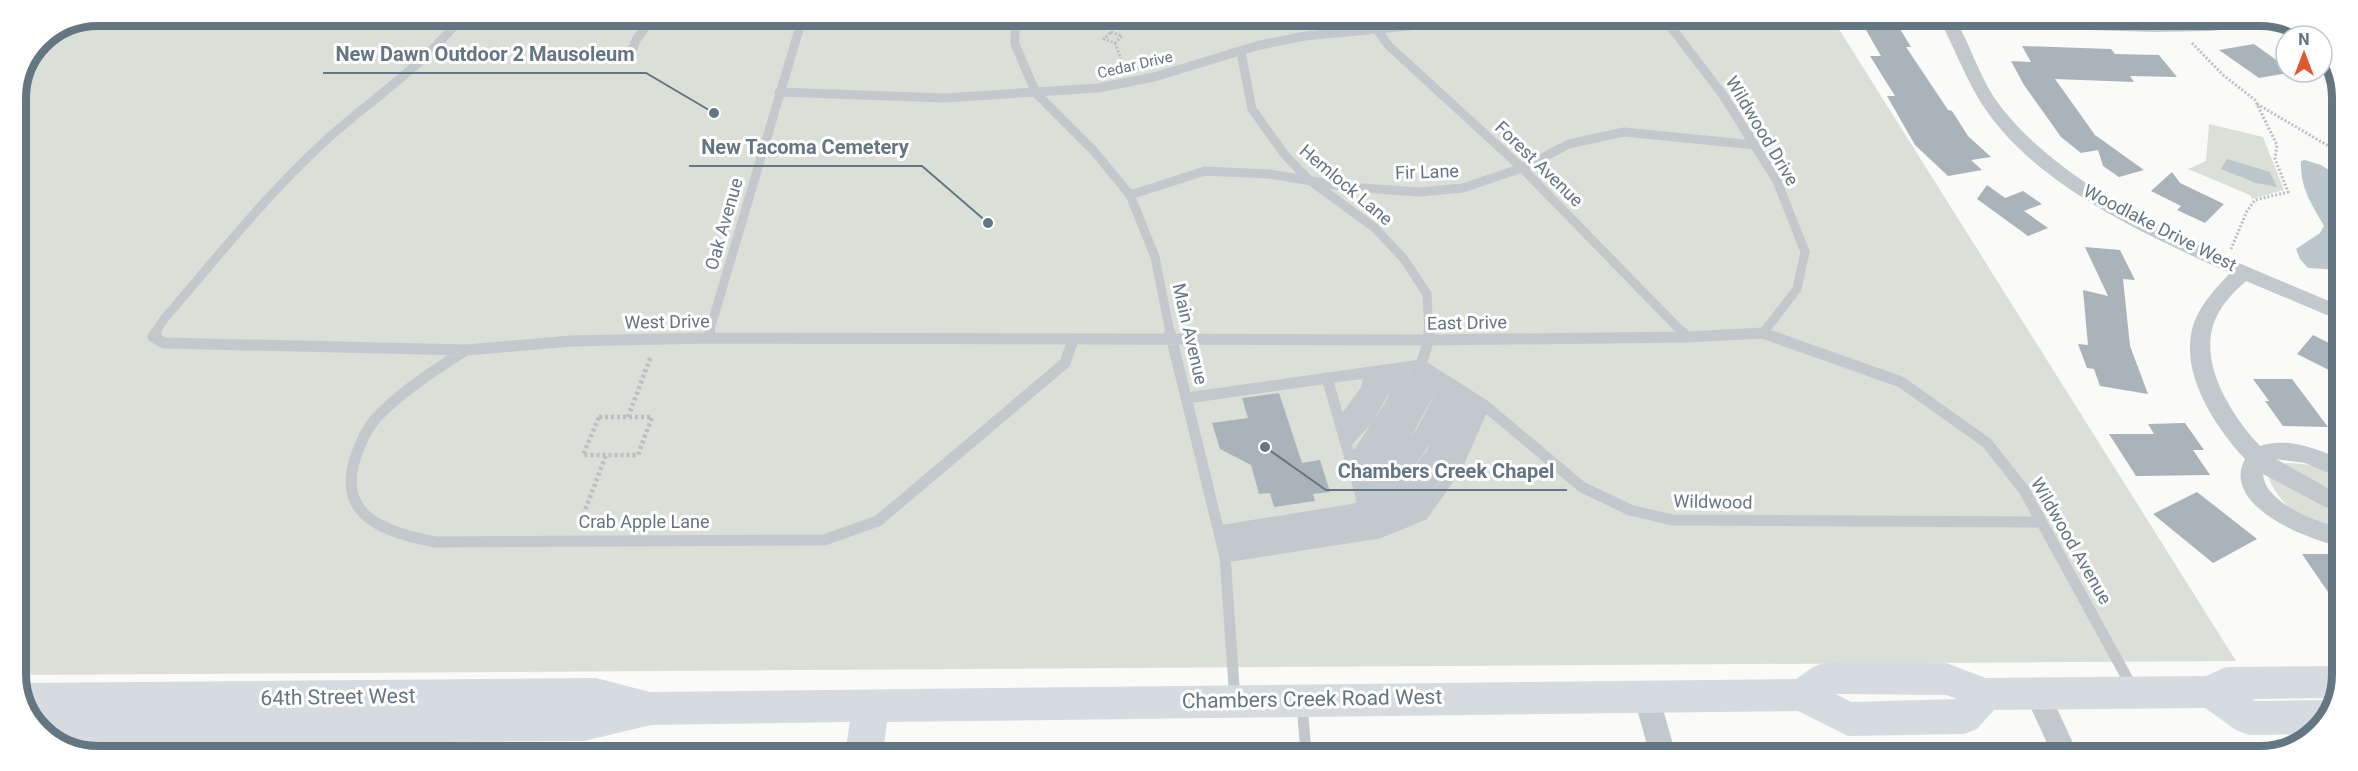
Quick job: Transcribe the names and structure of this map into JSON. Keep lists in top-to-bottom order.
{
  "streets": {
    "street": ["Woodlake Drive West", "64th Street West", "Chambers Creek Road West"],
    "lane": [
      "Cedar Drive",
      "Wildwood Drive",
      "Forest Avenue",
      "Fir Lane",
      "Hemlock Lane",
      "Oak Avenue",
      "West Drive",
      "East Drive",
      "Main Avenue",
      "Wildwood",
      "Crab Apple Lane",
      "Wildwood Avenue"
    ]
  },
  "crossings": [
    ["Cedar Drive", "Forest Avenue"],
    ["Cedar Drive", "Hemlock Lane"],
    ["Cedar Drive", "Oak Avenue"],
    ["Cedar Drive", "Main Avenue"],
    ["Wildwood Drive", "Fir Lane"],
    ["Wildwood Drive", "East Drive"],
    ["Wildwood Drive", "Wildwood Avenue"],
    ["Forest Avenue", "Fir Lane"],
    ["Forest Avenue", "East Drive"],
    ["Fir Lane", "Hemlock Lane"],
    ["Fir Lane", "Main Avenue"],
    ["Hemlock Lane", "East Drive"],
    ["Oak Avenue", "West Drive"],
    ["West Drive", "East Drive"],
    ["West Drive", "Main Avenue"],
    ["West Drive", "Crab Apple Lane"],
    ["East Drive", "Main Avenue"],
    ["East Drive", "Wildwood Avenue"],
    ["Main Avenue", "Chambers Creek Road West"],
    ["Wildwood", "Wildwood Avenue"],
    ["Wildwood Avenue", "Chambers Creek Road West"],
    ["64th Street West", "Chambers Creek Road West"]
  ],
  "places": ["New Dawn Outdoor 2 Mausoleum", "New Tacoma Cemetery", "Chambers Creek Chapel"],
  "north": "top"
}
